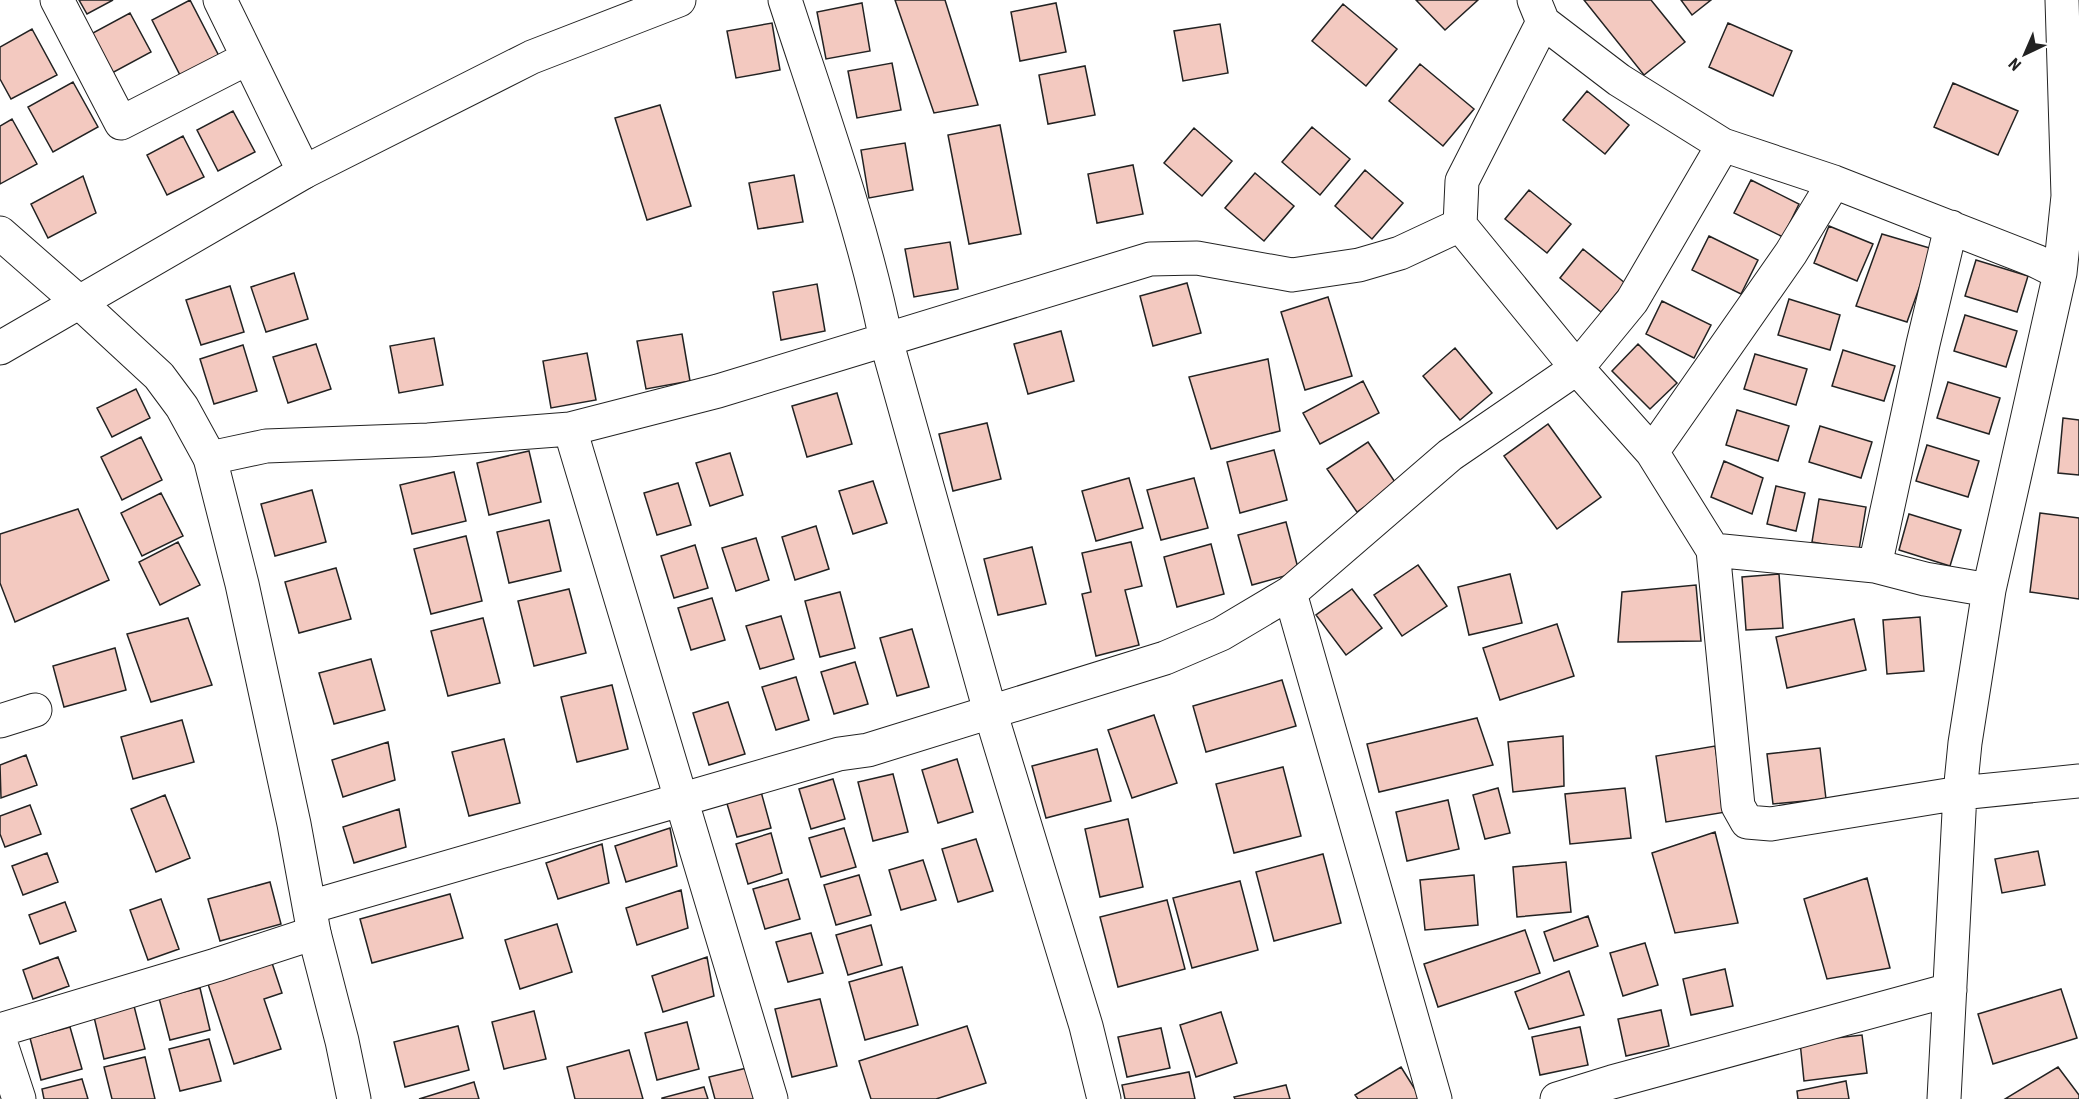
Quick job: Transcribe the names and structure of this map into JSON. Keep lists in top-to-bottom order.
{
  "north": "bottom left"
}
